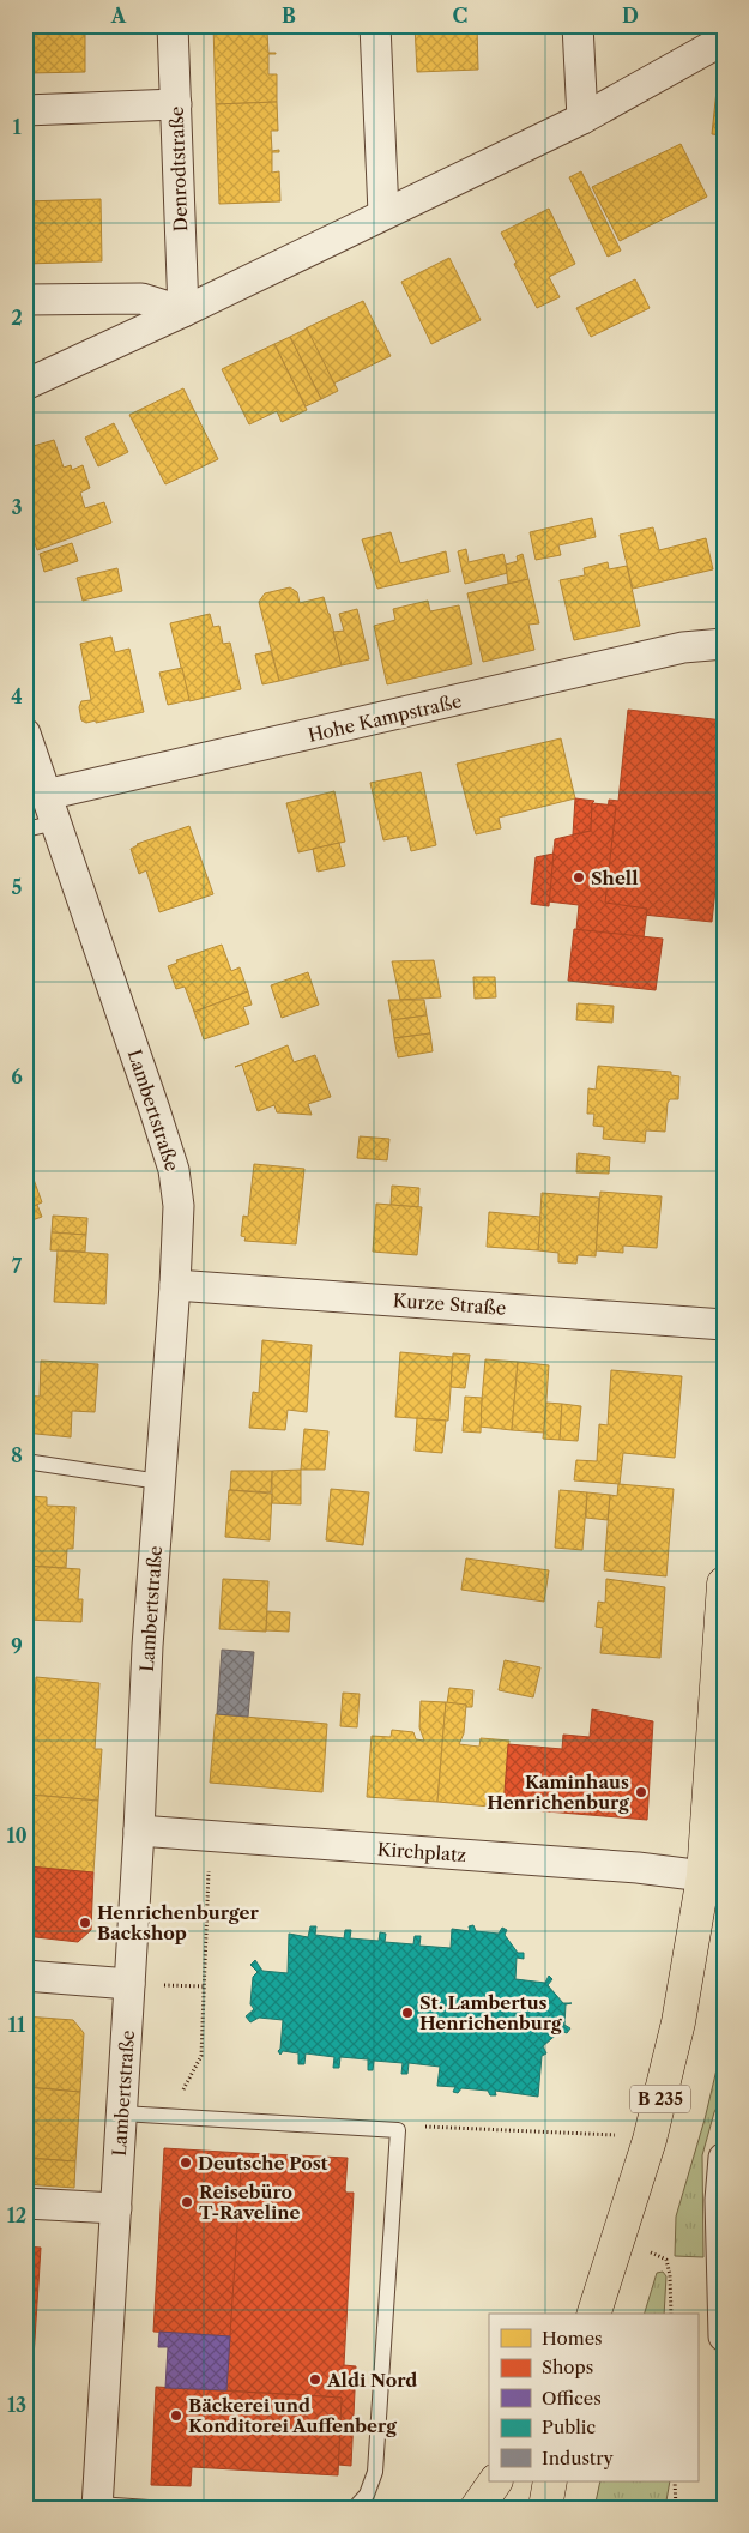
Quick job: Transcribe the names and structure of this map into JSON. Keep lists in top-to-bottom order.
{
  "streets": {
    "main road": ["B 235"],
    "street": [
      "Denrodtstraße",
      "Hohe Kampstraße",
      "Lambertstraße",
      "Kurze Straße",
      "Kirchplatz"
    ]
  },
  "crossings": [
    ["Hohe Kampstraße", "Lambertstraße"],
    ["Lambertstraße", "Kurze Straße"],
    ["Lambertstraße", "Kirchplatz"],
    ["Kirchplatz", "B 235"]
  ],
  "places": [
    "Shell",
    "Kaminhaus Henrichenburg",
    "Henrichenburger Backshop",
    "St. Lambertus Henrichenburg",
    "Deutsche Post",
    "Reisebüro T-Raveline",
    "Aldi Nord",
    "Bäckerei und Konditorei Auffenberg"
  ],
  "legend": [
    "Homes",
    "Shops",
    "Offices",
    "Public",
    "Industry"
  ],
  "grid": {
    "columns": [
      "A",
      "B",
      "C",
      "D"
    ],
    "rows": [
      "1",
      "2",
      "3",
      "4",
      "5",
      "6",
      "7",
      "8",
      "9",
      "10",
      "11",
      "12",
      "13"
    ]
  }
}
